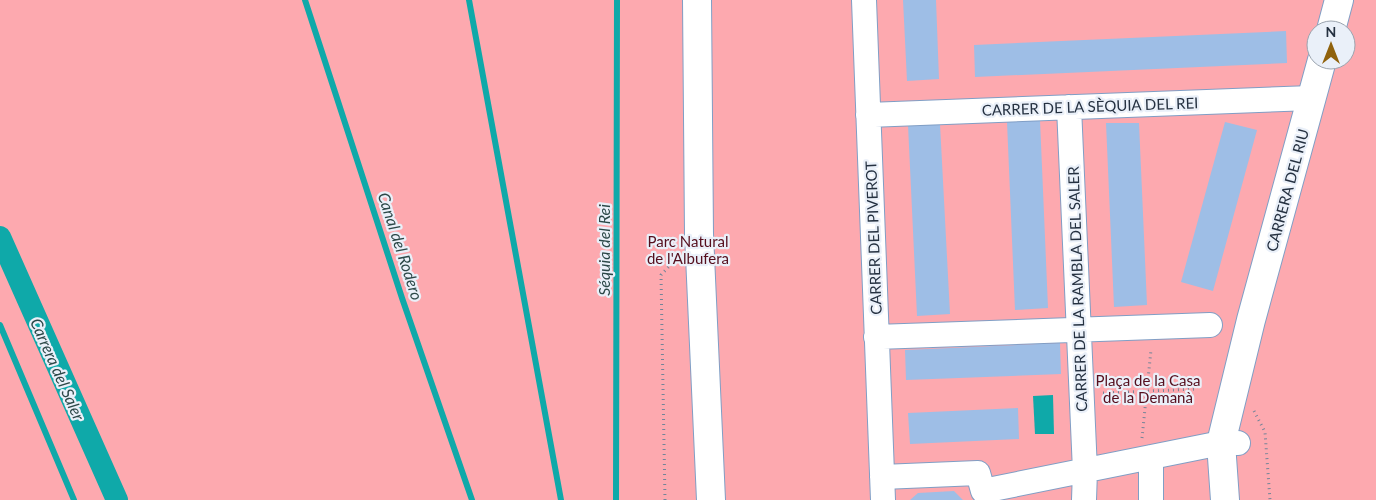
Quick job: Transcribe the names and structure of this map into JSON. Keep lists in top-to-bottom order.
{
  "streets": {
    "main road": ["CARRERA DEL RIU"],
    "street": ["CARRER DE LA SÈQUIA DEL REI", "CARRER DEL PIVEROT", "CARRER DE LA RAMBLA DEL SALER"]
  },
  "crossings": [
    ["CARRER DE LA SÈQUIA DEL REI", "CARRERA DEL RIU"],
    ["CARRER DE LA SÈQUIA DEL REI", "CARRER DEL PIVEROT"],
    ["CARRER DE LA SÈQUIA DEL REI", "CARRER DE LA RAMBLA DEL SALER"]
  ],
  "water": ["Canal del Rodero", "Séquia del Rei", "Carrera del Saler"],
  "parks": ["Parc Natural de l'Albufera", "Plaça de la Casa de la Demanà"],
  "north": "top"
}
